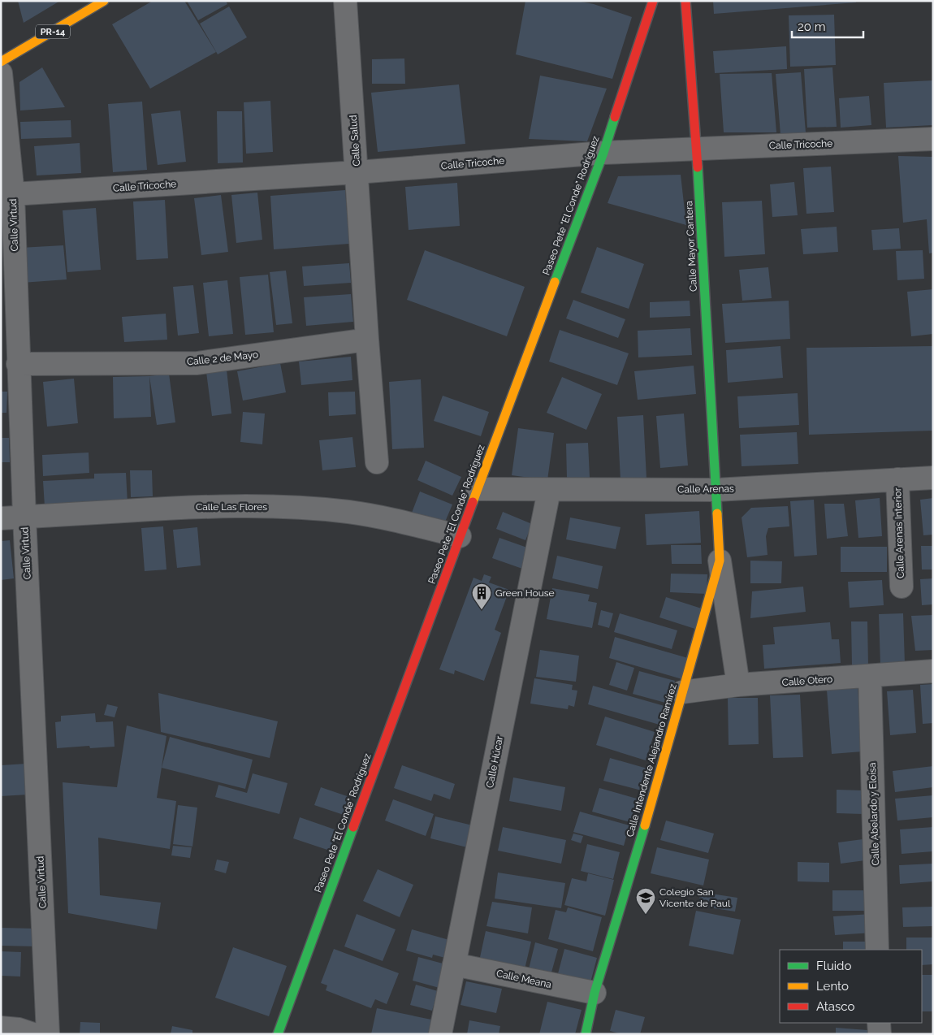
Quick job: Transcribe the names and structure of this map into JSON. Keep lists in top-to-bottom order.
{
  "streets": {
    "street": [
      "PR-14",
      "Calle Salud",
      "Calle Tricoche",
      "Paseo Pete \"El Conde\" Rodríguez",
      "Calle Virtud",
      "Calle Mayor Cantera",
      "Calle 2 de Mayo",
      "Calle Arenas",
      "Calle Las Flores",
      "Calle Arenas Interior",
      "Calle Otero",
      "Calle Intendente Alejandro Ramírez",
      "Calle Húcar",
      "Calle Abelardo y Eloísa",
      "Calle Meana"
    ]
  },
  "crossings": [
    ["Calle Salud", "Calle Tricoche"],
    ["Calle Salud", "Calle 2 de Mayo"],
    ["Calle Tricoche", "Paseo Pete \"El Conde\" Rodríguez"],
    ["Calle Tricoche", "Calle Virtud"],
    ["Calle Tricoche", "Calle Mayor Cantera"],
    ["Paseo Pete \"El Conde\" Rodríguez", "Calle Arenas"],
    ["Paseo Pete \"El Conde\" Rodríguez", "Calle Las Flores"],
    ["Calle Virtud", "Calle 2 de Mayo"],
    ["Calle Virtud", "Calle Las Flores"],
    ["Calle Mayor Cantera", "Calle Arenas"],
    ["Calle Mayor Cantera", "Calle Intendente Alejandro Ramírez"],
    ["Calle Arenas", "Calle Arenas Interior"],
    ["Calle Arenas", "Calle Intendente Alejandro Ramírez"],
    ["Calle Arenas", "Calle Húcar"],
    ["Calle Otero", "Calle Intendente Alejandro Ramírez"],
    ["Calle Otero", "Calle Abelardo y Eloísa"],
    ["Calle Intendente Alejandro Ramírez", "Calle Meana"],
    ["Calle Húcar", "Calle Meana"]
  ],
  "places": {
    "building": ["Green House"],
    "school or university": ["Colegio San Vicente de Paul"]
  },
  "legend": ["Fluido", "Lento", "Atasco"],
  "scale_bar": "20 m"
}
